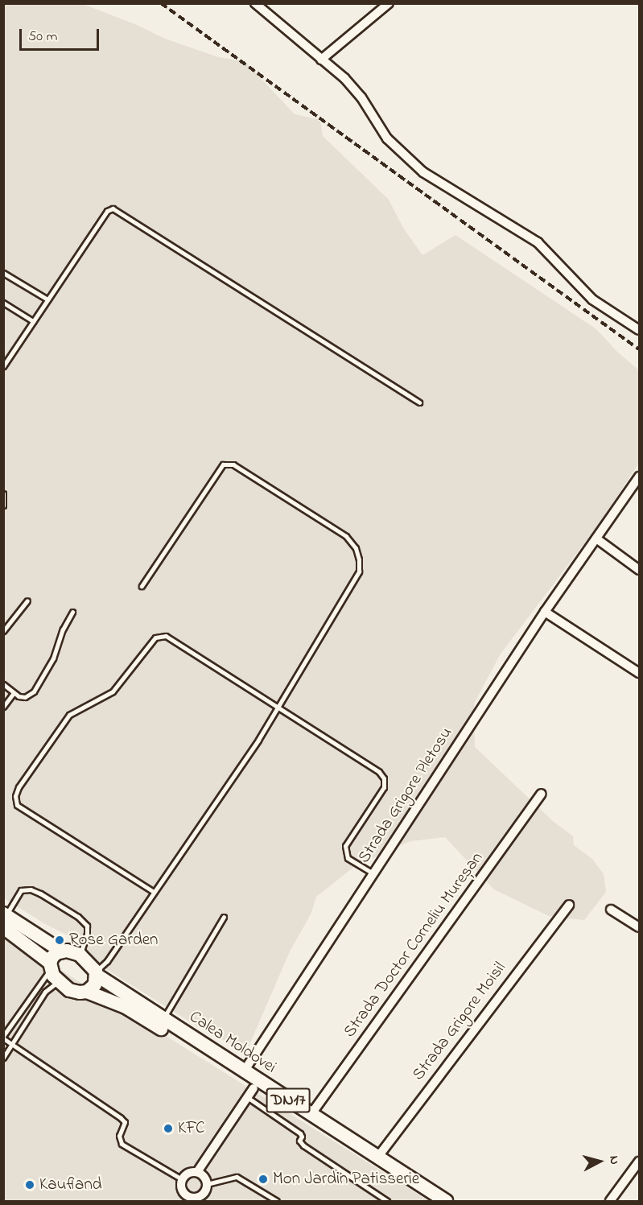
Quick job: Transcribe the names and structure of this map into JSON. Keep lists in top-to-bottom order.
{
  "streets": {
    "main road": ["Calea Moldovei", "DN17"],
    "street": ["Strada Grigore Pletosu", "Strada Doctor Corneliu Mureșan", "Strada Grigore Moisil"]
  },
  "crossings": [
    ["Strada Grigore Pletosu", "Calea Moldovei"],
    ["Strada Doctor Corneliu Mureșan", "Calea Moldovei"],
    ["Strada Grigore Moisil", "Calea Moldovei"]
  ],
  "places": [
    "Rose Garden",
    "KFC",
    "Mon Jardin Patisserie",
    "Kaufland"
  ],
  "scale_bar": "50 m",
  "north": "right"
}
